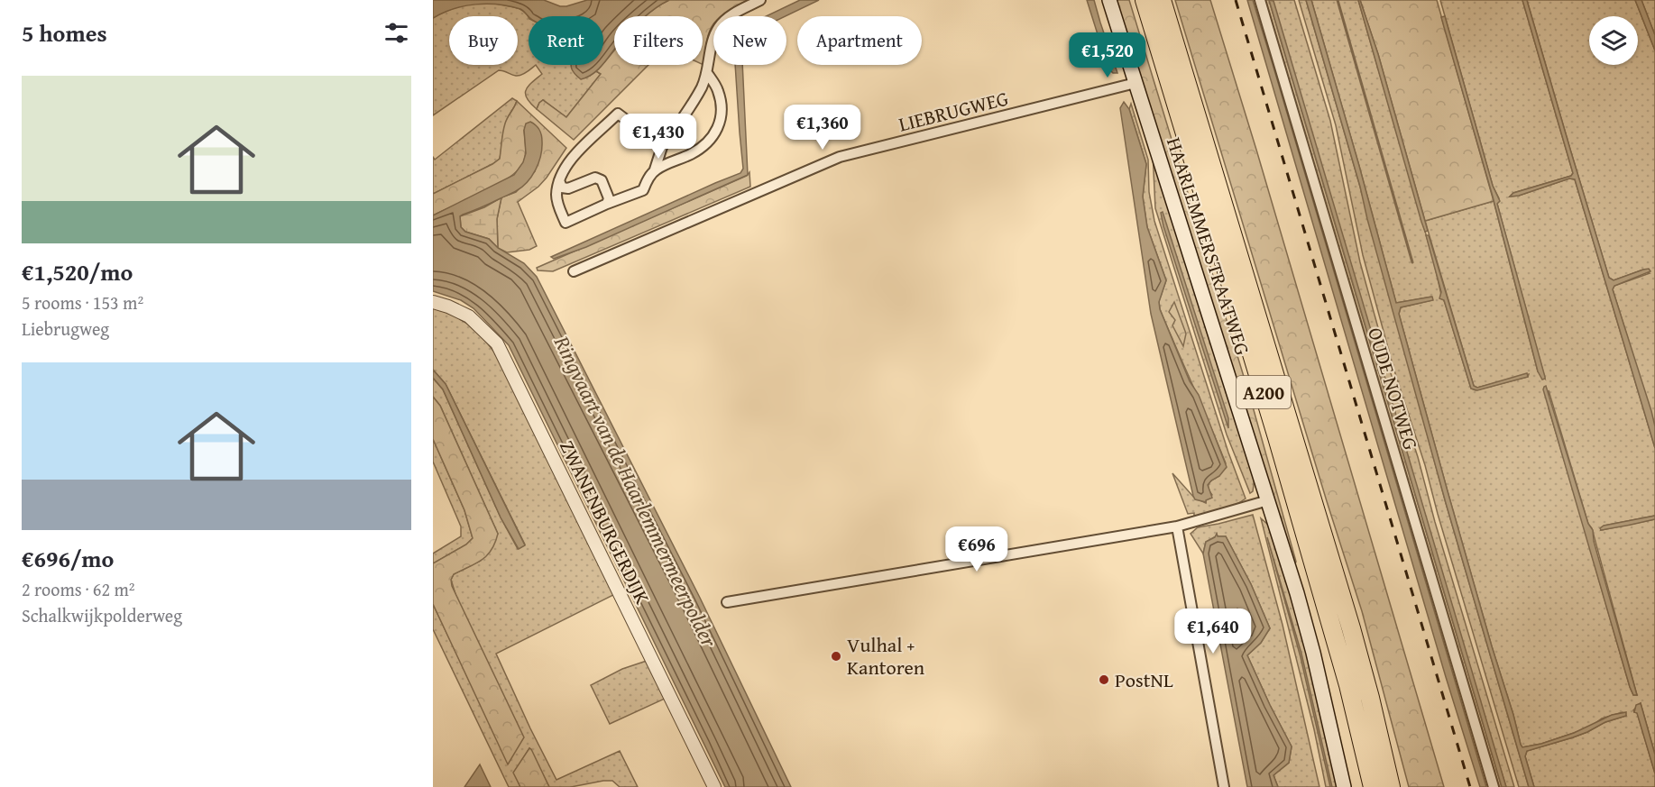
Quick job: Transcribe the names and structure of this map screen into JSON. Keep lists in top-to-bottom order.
{
  "streets": {
    "highway": ["A200"],
    "main road": ["HAARLEMMERSTRAATWEG"],
    "street": ["LIEBRUGWEG", "OUDE NOTWEG", "ZWANENBURGERDIJK"]
  },
  "crossings": [
    ["LIEBRUGWEG", "HAARLEMMERSTRAATWEG"]
  ],
  "water": ["Ringvaart van de Haarlemmermeerpolder"],
  "places": ["Vulhal + Kantoren", "PostNL"],
  "page": {
    "heading": "5 homes",
    "chip": [
      "Buy",
      "Rent",
      "Filters",
      "New",
      "Apartment"
    ],
    "price": [
      "€1,520",
      "€1,360",
      "€1,430",
      "€696",
      "€1,640"
    ],
    "list": [
      {
        "name": "€1,520/mo",
        "note": "5 rooms · 153 m² · Liebrugweg"
      },
      {
        "name": "€696/mo",
        "note": "2 rooms · 62 m² · Schalkwijkpolderweg"
      }
    ]
  }
}
